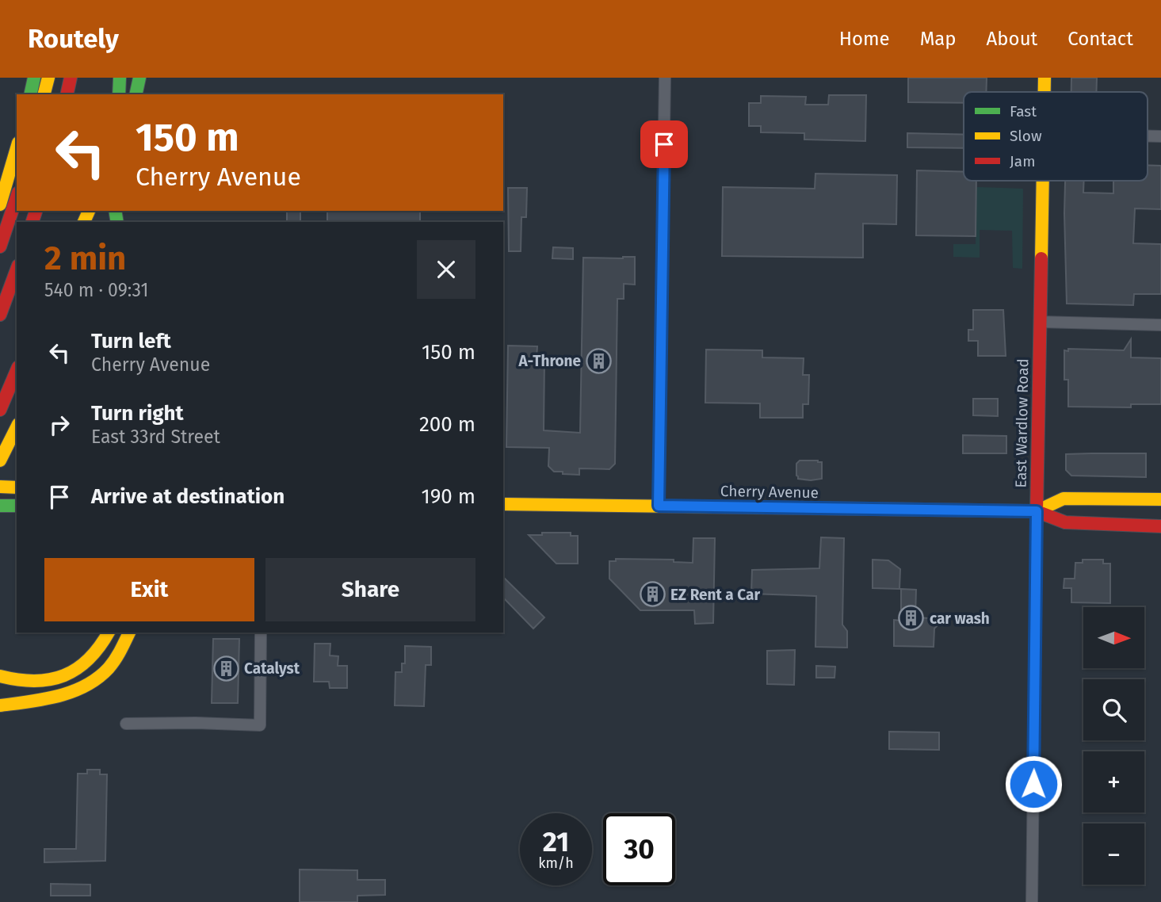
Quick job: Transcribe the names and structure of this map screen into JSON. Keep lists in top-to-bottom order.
{
  "streets": {
    "main road": ["East Wardlow Road", "Cherry Avenue"]
  },
  "crossings": [
    ["East Wardlow Road", "Cherry Avenue"]
  ],
  "places": {
    "building": [
      "A-Throne",
      "EZ Rent a Car",
      "car wash",
      "Catalyst"
    ]
  },
  "legend": ["Fast", "Slow", "Jam"],
  "north": "right",
  "page": {
    "header": "Routely",
    "nav": [
      "Home",
      "Map",
      "About",
      "Contact"
    ],
    "turn": ["150 m", "Cherry Avenue"],
    "heading": ["2 min", "540 m · 09:31"],
    "list": [
      {
        "name": "Turn left",
        "note": "Cherry Avenue",
        "value": "150 m"
      },
      {
        "name": "Turn right",
        "note": "East 33rd Street",
        "value": "200 m"
      },
      {
        "name": "Arrive at destination",
        "value": "190 m"
      }
    ],
    "buttons": ["Exit", "Share"],
    "map_buttons": ["+", "−"],
    "speed": "21 km/h",
    "limit": "30"
  }
}
